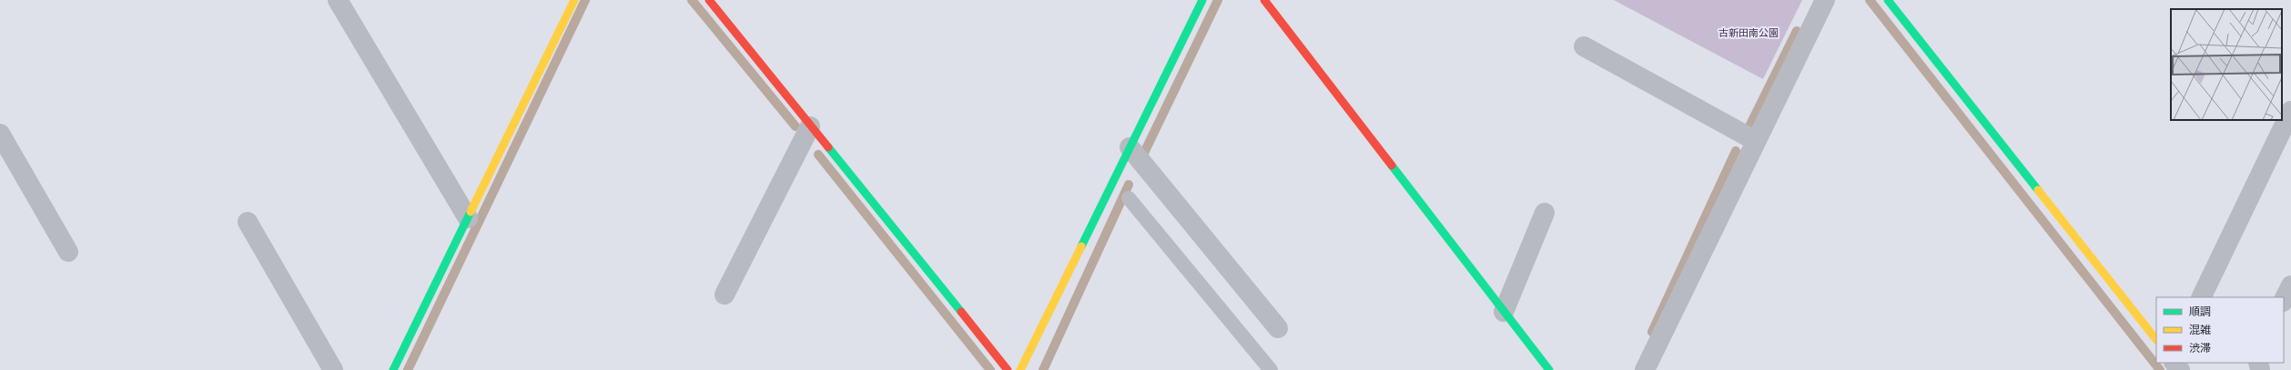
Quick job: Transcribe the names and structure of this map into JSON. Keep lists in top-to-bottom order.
{
  "parks": ["古新田南公園"],
  "legend": ["順調", "混雑", "渋滞"]
}
